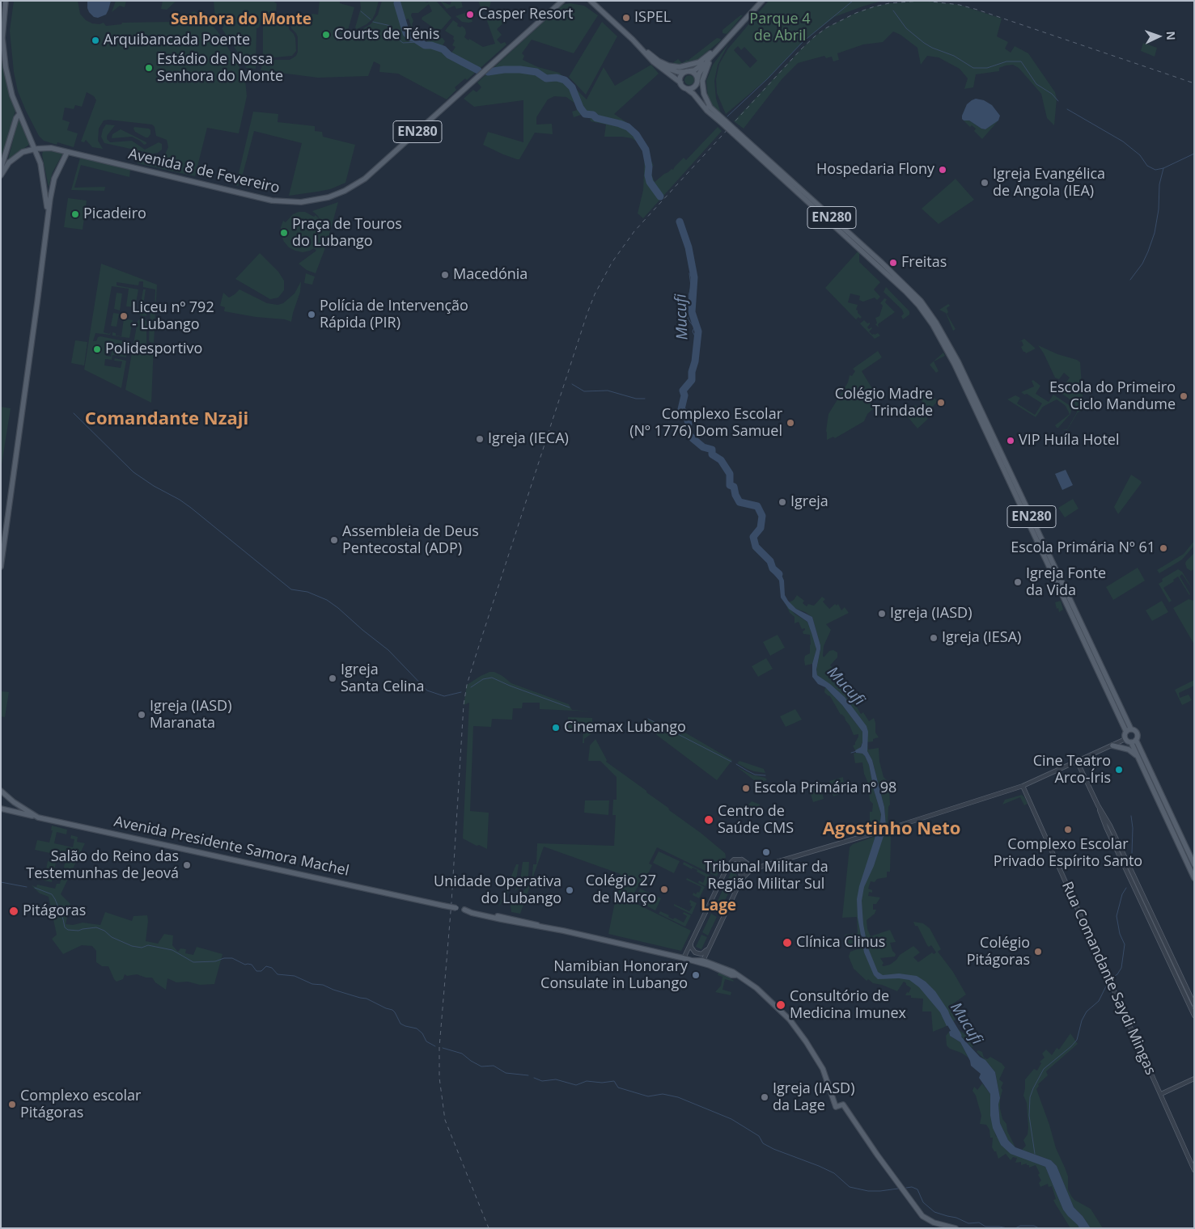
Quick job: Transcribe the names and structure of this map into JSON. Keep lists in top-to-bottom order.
{
  "streets": {
    "main road": ["EN280", "Avenida 8 de Fevereiro", "Avenida Presidente Samora Machel"],
    "street": ["Rua Comandante Saydi Mingas"]
  },
  "crossings": [
    ["EN280", "Avenida 8 de Fevereiro"]
  ],
  "districts": [
    "Senhora do Monte",
    "Comandante Nzaji",
    "Agostinho Neto",
    "Lage"
  ],
  "water": ["Mucufi"],
  "parks": ["Parque 4 de Abril"],
  "places": [
    "Casper Resort",
    "ISPEL",
    "Courts de Ténis",
    "Arquibancada Poente",
    "Estádio de Nossa Senhora do Monte",
    "Hospedaria Flony",
    "Igreja Evangélica de Angola (IEA)",
    "Picadeiro",
    "Praça de Touros do Lubango",
    "Freitas",
    "Macedónia",
    "Polícia de Intervenção Rápida (PIR)",
    "Liceu nº 792 - Lubango",
    "Polidesportivo",
    "Escola do Primeiro Ciclo Mandume",
    "Colégio Madre Trindade",
    "Complexo Escolar (Nº 1776) Dom Samuel",
    "Igreja (IECA)",
    "VIP Huíla Hotel",
    "Igreja",
    "Assembleia de Deus Pentecostal (ADP)",
    "Escola Primária Nº 61",
    "Igreja Fonte da Vida",
    "Igreja (IASD)",
    "Igreja (IESA)",
    "Igreja Santa Celina",
    "Igreja (IASD) Maranata",
    "Cinemax Lubango",
    "Cine Teatro Arco-Íris",
    "Escola Primária nº 98",
    "Centro de Saúde CMS",
    "Complexo Escolar Privado Espírito Santo",
    "Tribunal Militar da Região Militar Sul",
    "Salão do Reino das Testemunhas de Jeová",
    "Colégio 27 de Março",
    "Unidade Operativa do Lubango",
    "Pitágoras",
    "Clínica Clinus",
    "Colégio Pitágoras",
    "Namibian Honorary Consulate in Lubango",
    "Consultório de Medicina Imunex",
    "Igreja (IASD) da Lage",
    "Complexo escolar Pitágoras"
  ],
  "north": "right"
}
